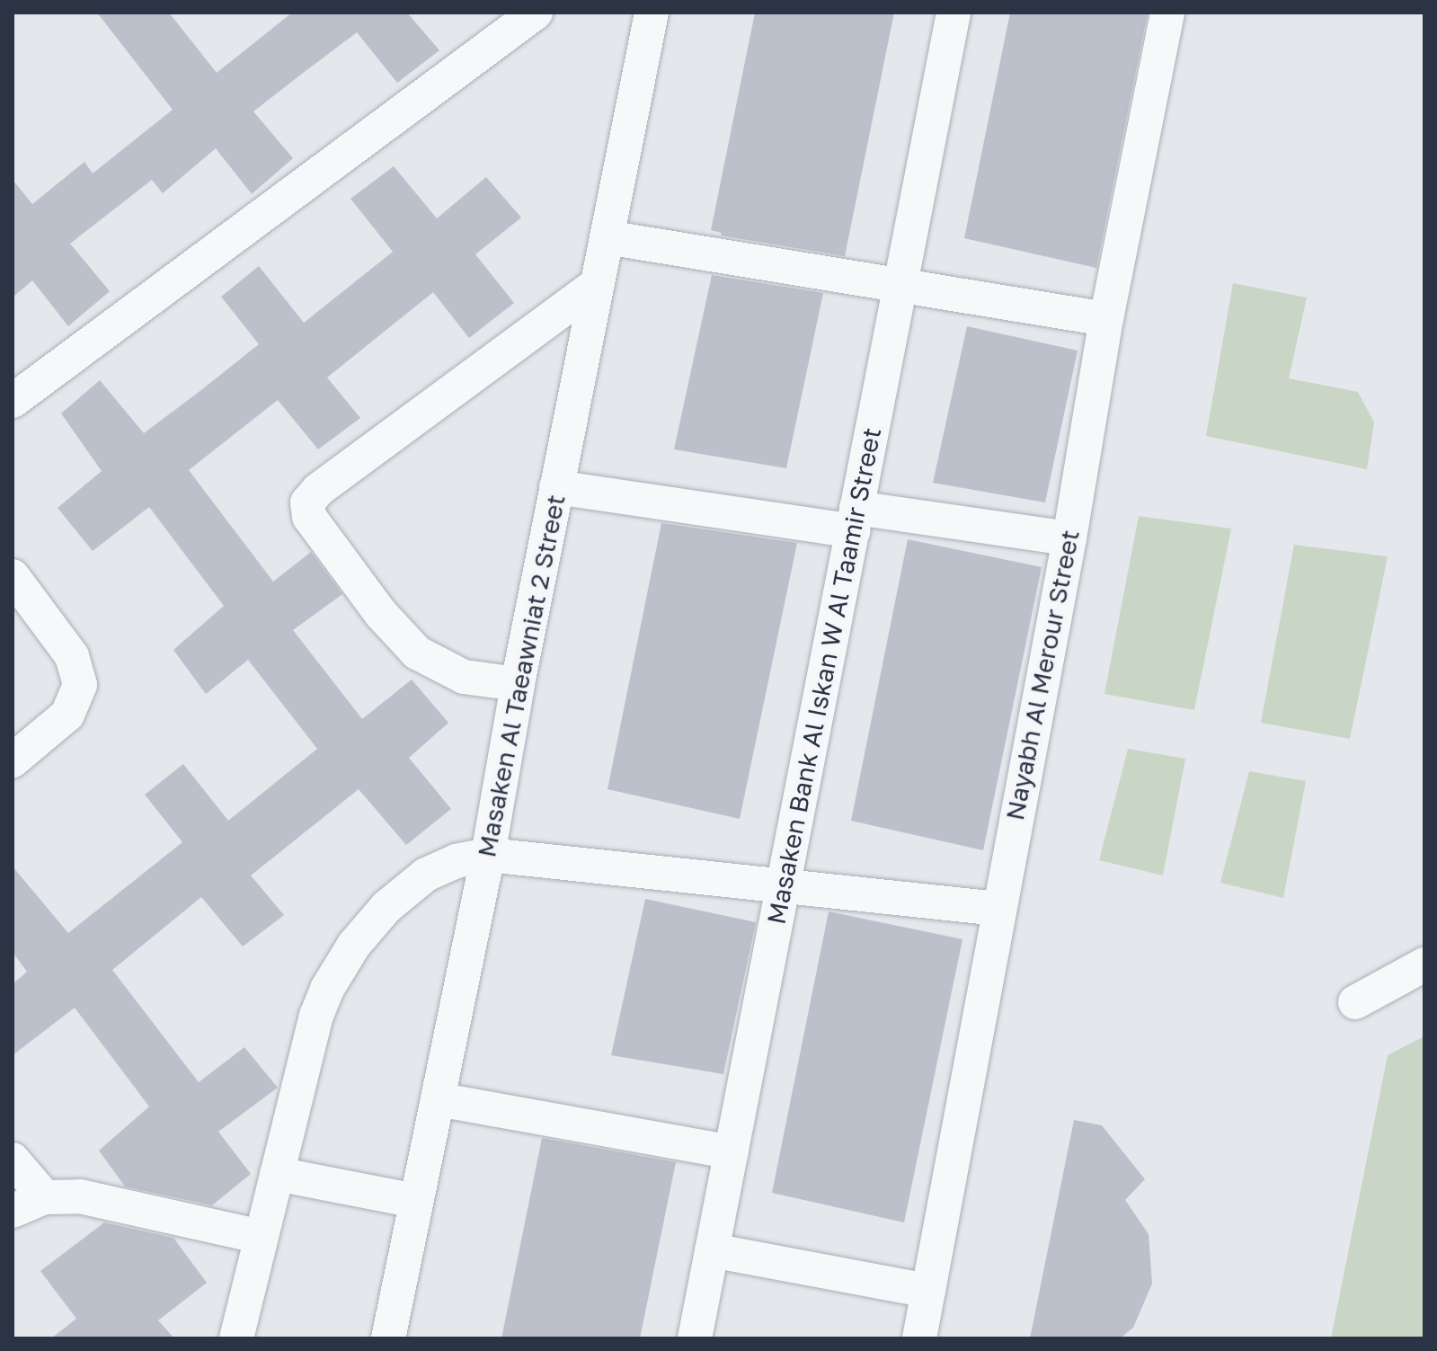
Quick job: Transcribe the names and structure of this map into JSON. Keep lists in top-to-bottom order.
{
  "streets": {
    "street": ["Nayabh Al Merour Street", "Masaken Al Taeawniat 2 Street", "Masaken Bank Al Iskan W Al Taamir Street"]
  }
}
